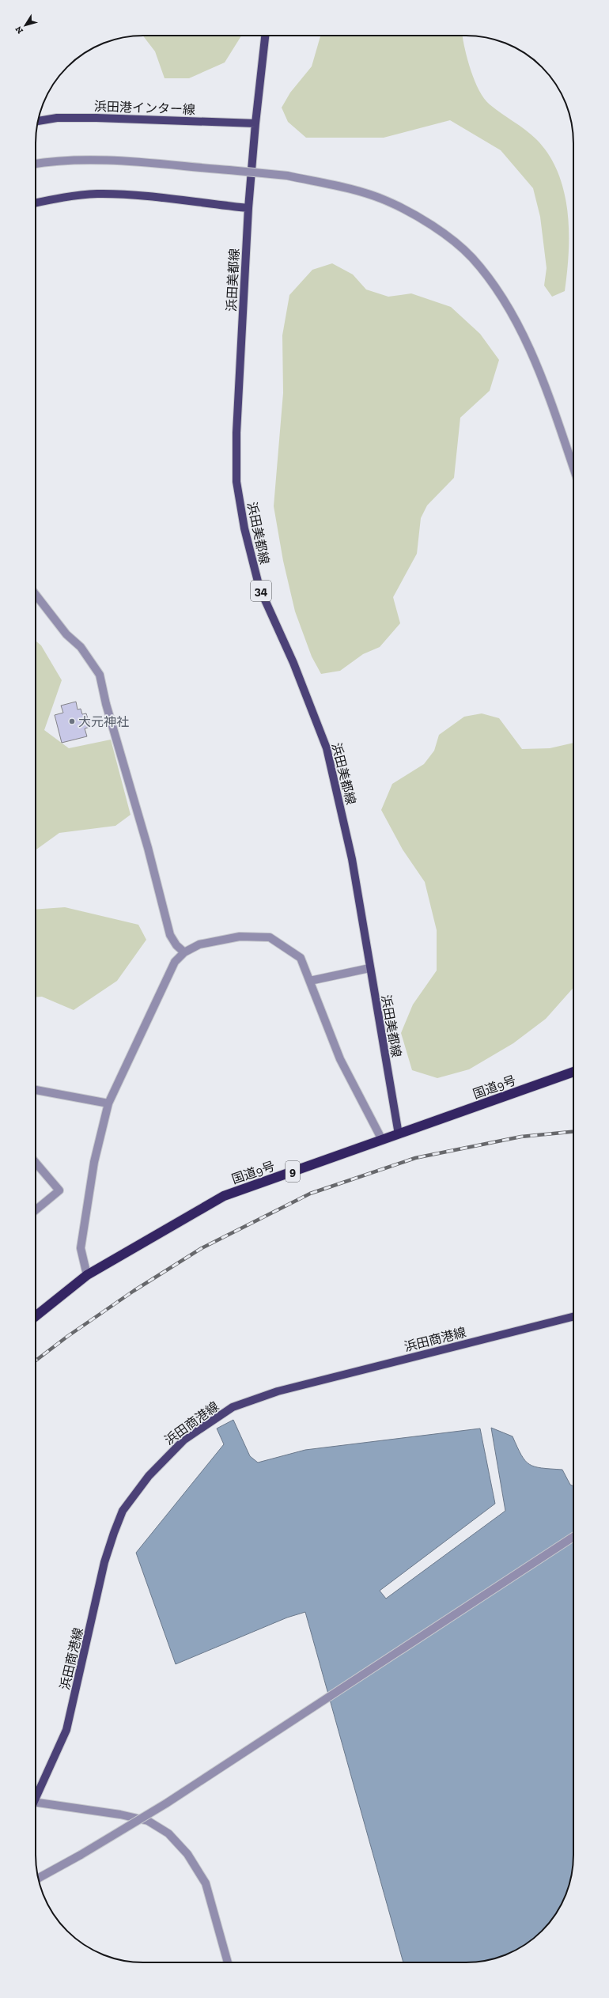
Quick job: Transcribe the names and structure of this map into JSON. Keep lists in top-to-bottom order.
{
  "streets": {
    "highway": ["国道9号", "9"],
    "main road": [
      "浜田港インター線",
      "浜田美都線",
      "34",
      "浜田商港線"
    ]
  },
  "crossings": [
    ["浜田港インター線", "浜田美都線"],
    ["浜田美都線", "国道9号"]
  ],
  "places": ["大元神社"],
  "north": "bottom left"
}
